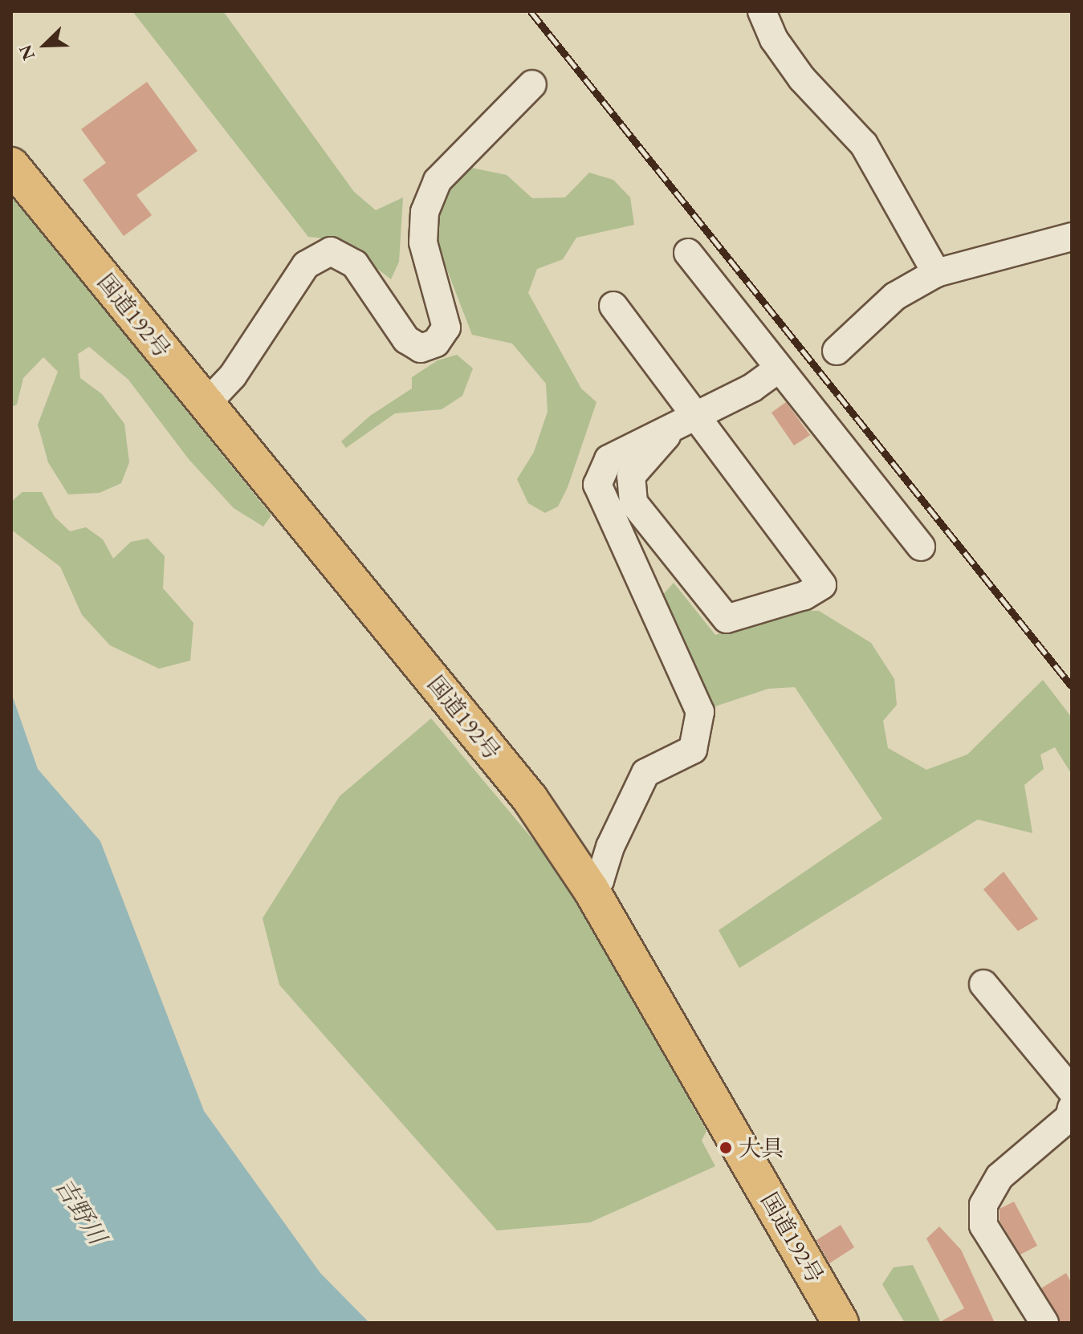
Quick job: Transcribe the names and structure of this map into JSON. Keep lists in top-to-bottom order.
{
  "streets": {
    "highway": ["国道192号"]
  },
  "water": ["吉野川"],
  "places": ["大具"],
  "north": "bottom left"
}
